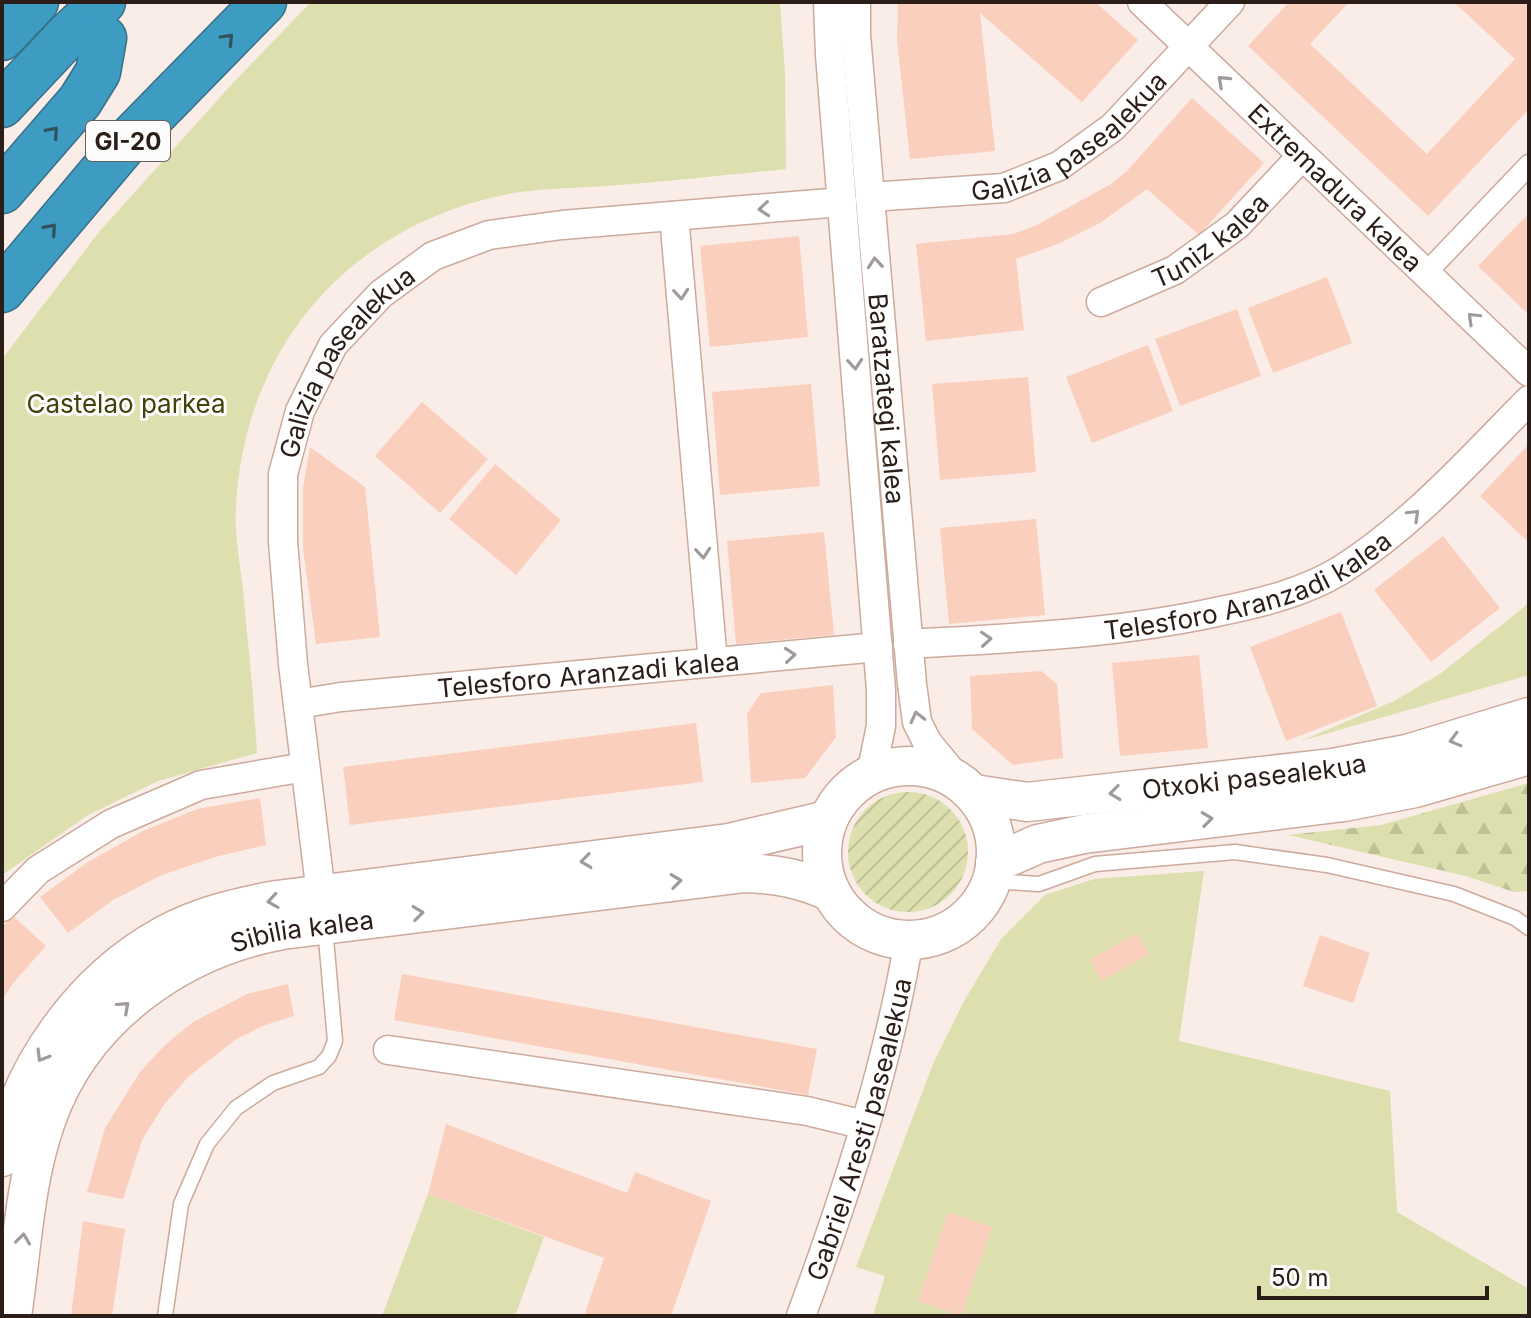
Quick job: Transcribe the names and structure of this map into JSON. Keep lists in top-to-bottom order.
{
  "streets": {
    "highway": ["GI-20"],
    "main road": ["Otxoki pasealekua", "Sibilia kalea"],
    "street": [
      "Galizia pasealekua",
      "Extremadura kalea",
      "Tuniz kalea",
      "Baratzategi kalea",
      "Telesforo Aranzadi kalea",
      "Gabriel Aresti pasealekua"
    ]
  },
  "crossings": [
    ["Galizia pasealekua", "Extremadura kalea"],
    ["Galizia pasealekua", "Baratzategi kalea"],
    ["Galizia pasealekua", "Telesforo Aranzadi kalea"],
    ["Galizia pasealekua", "Sibilia kalea"],
    ["Extremadura kalea", "Tuniz kalea"],
    ["Baratzategi kalea", "Telesforo Aranzadi kalea"],
    ["Baratzategi kalea", "Otxoki pasealekua"],
    ["Baratzategi kalea", "Sibilia kalea"],
    ["Baratzategi kalea", "Gabriel Aresti pasealekua"],
    ["Otxoki pasealekua", "Sibilia kalea"],
    ["Otxoki pasealekua", "Gabriel Aresti pasealekua"],
    ["Sibilia kalea", "Gabriel Aresti pasealekua"]
  ],
  "one_way": ["Extremadura kalea", "Telesforo Aranzadi kalea"],
  "parks": ["Castelao parkea"],
  "scale_bar": "50 m"
}
